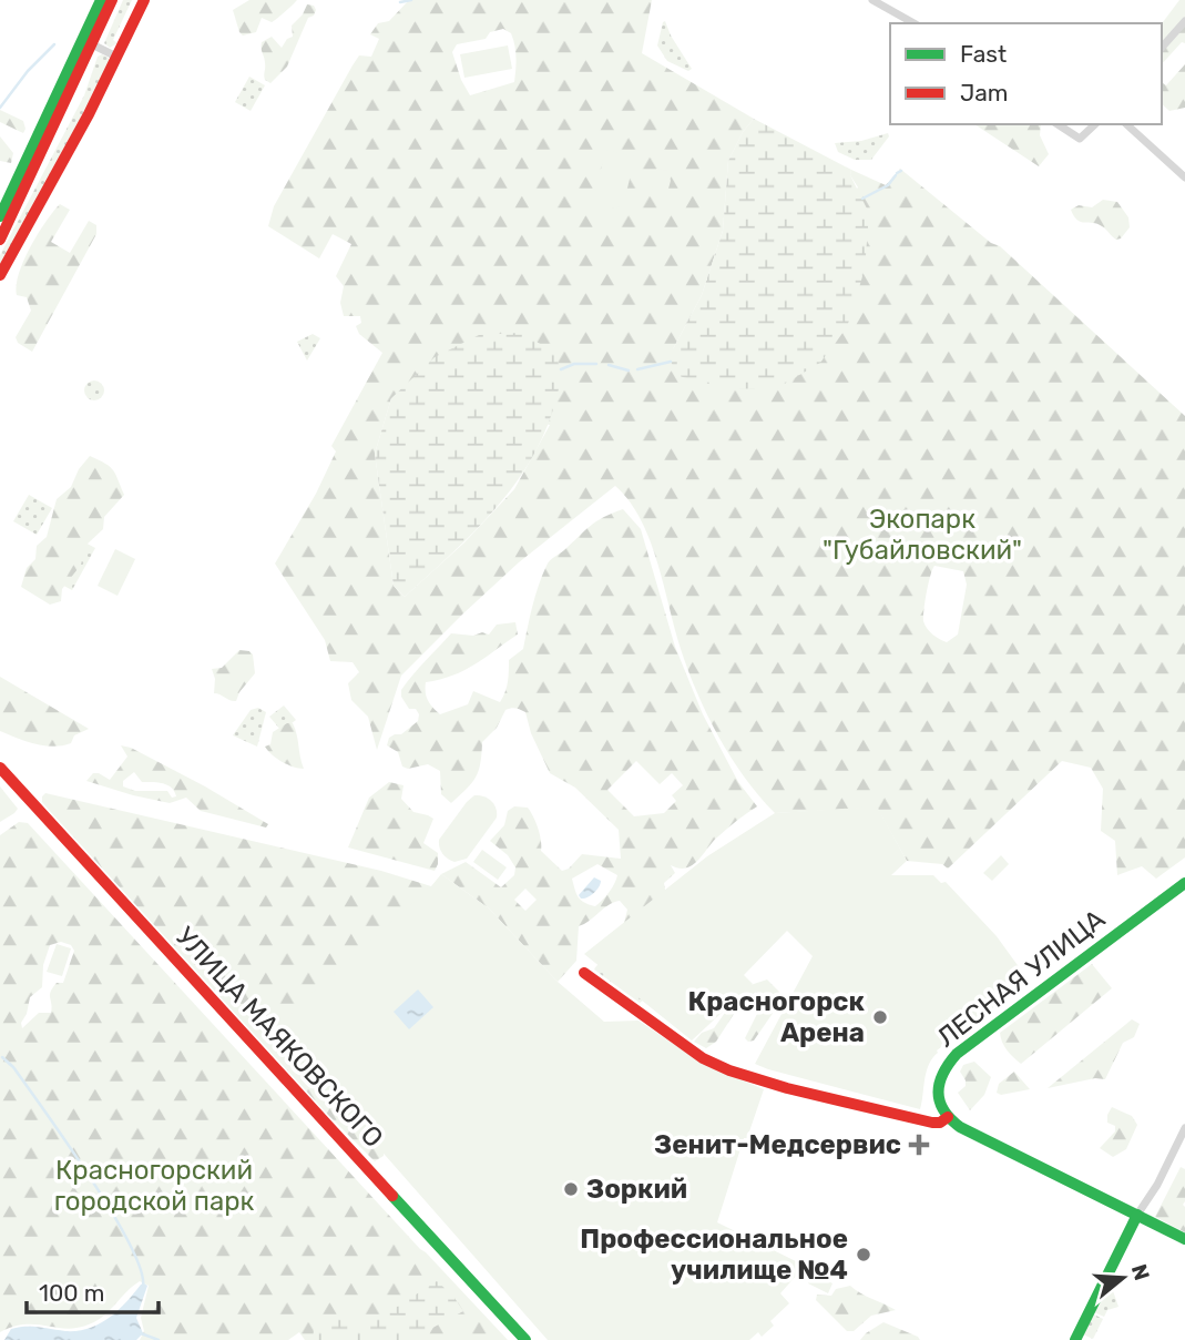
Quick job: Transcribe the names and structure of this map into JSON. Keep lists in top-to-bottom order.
{
  "streets": {
    "street": ["ЛЕСНАЯ УЛИЦА", "УЛИЦА МАЯКОВСКОГО"]
  },
  "parks": ["Экопарк \"Губайловский\"", "Красногорский городской парк"],
  "places": {
    "other": ["Красногорск Арена", "Зоркий", "Профессиональное училище №4"],
    "health": ["Зенит-Медсервис"]
  },
  "legend": ["Fast", "Jam"],
  "scale_bar": "100 m",
  "north": "right"
}
